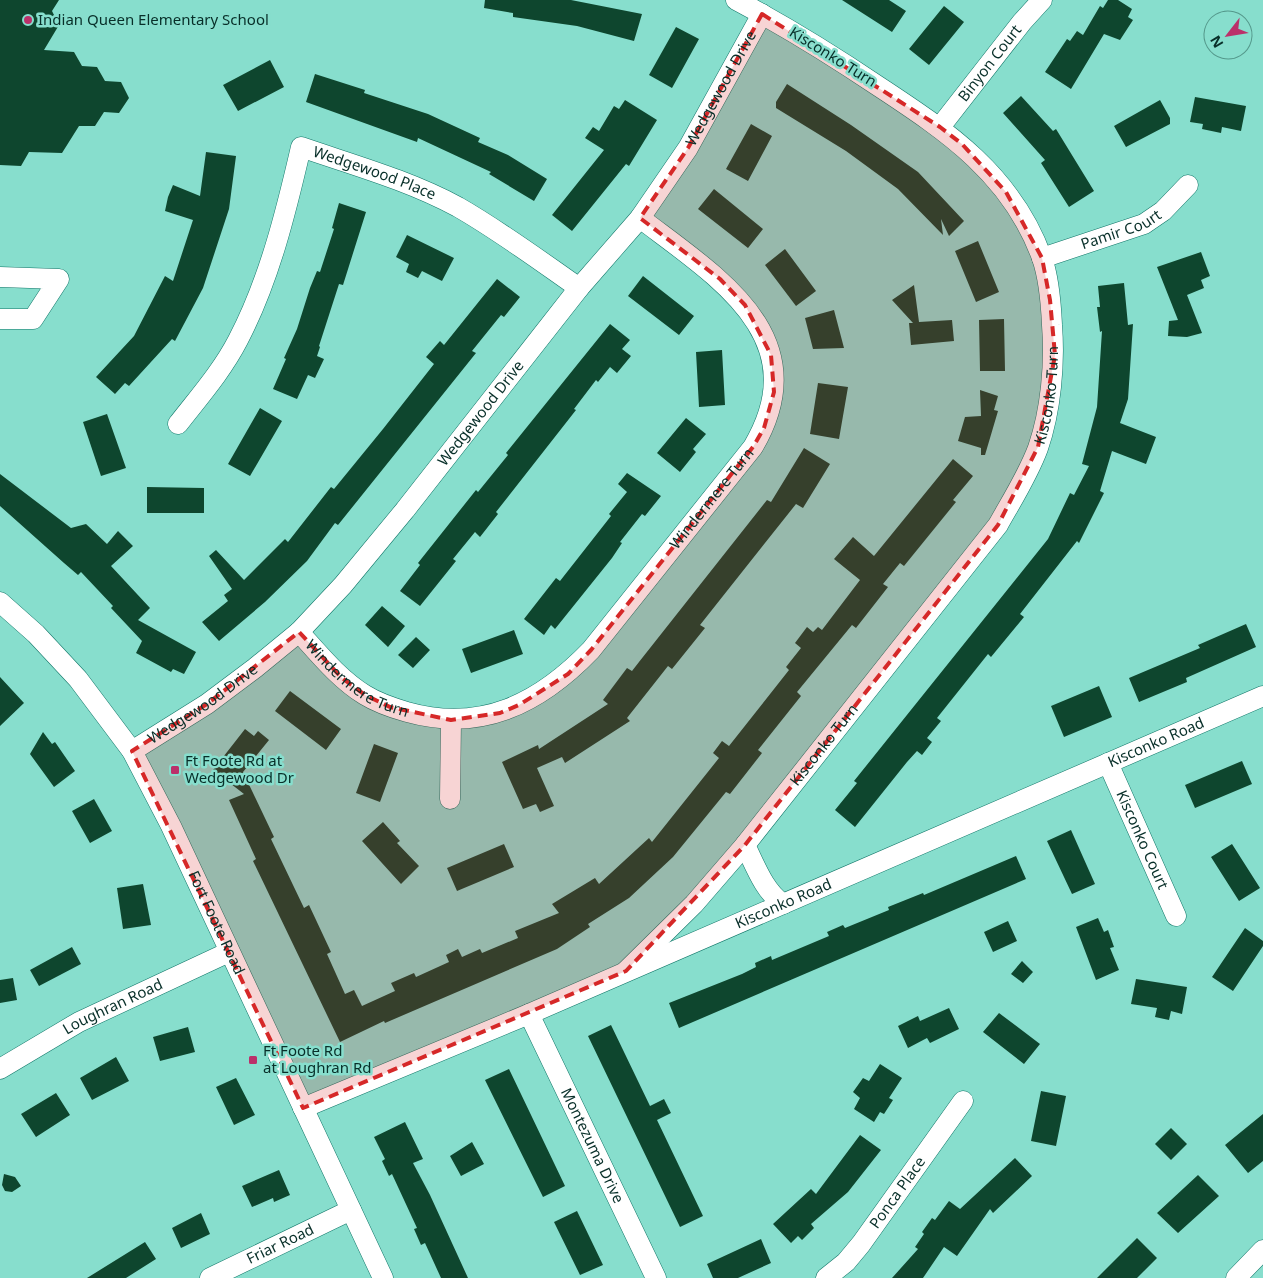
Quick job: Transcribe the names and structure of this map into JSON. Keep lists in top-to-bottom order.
{
  "streets": {
    "street": [
      "Kisconko Turn",
      "Binyon Court",
      "Wedgewood Drive",
      "Wedgewood Place",
      "Pamir Court",
      "Windermere Turn",
      "Kisconko Road",
      "Kisconko Court",
      "Fort Foote Road",
      "Loughran Road",
      "Montezuma Drive",
      "Ponca Place",
      "Friar Road"
    ]
  },
  "crossings": [
    ["Kisconko Turn", "Binyon Court"],
    ["Kisconko Turn", "Wedgewood Drive"],
    ["Kisconko Turn", "Pamir Court"],
    ["Kisconko Turn", "Kisconko Road"],
    ["Wedgewood Drive", "Wedgewood Place"],
    ["Wedgewood Drive", "Windermere Turn"],
    ["Wedgewood Drive", "Fort Foote Road"],
    ["Kisconko Road", "Kisconko Court"],
    ["Kisconko Road", "Fort Foote Road"],
    ["Kisconko Road", "Montezuma Drive"],
    ["Fort Foote Road", "Loughran Road"],
    ["Fort Foote Road", "Friar Road"]
  ],
  "places": {
    "other": ["Indian Queen Elementary School"],
    "transit": ["Ft Foote Rd at Wedgewood Dr", "Ft Foote Rd at Loughran Rd"]
  },
  "north": "bottom left"
}
